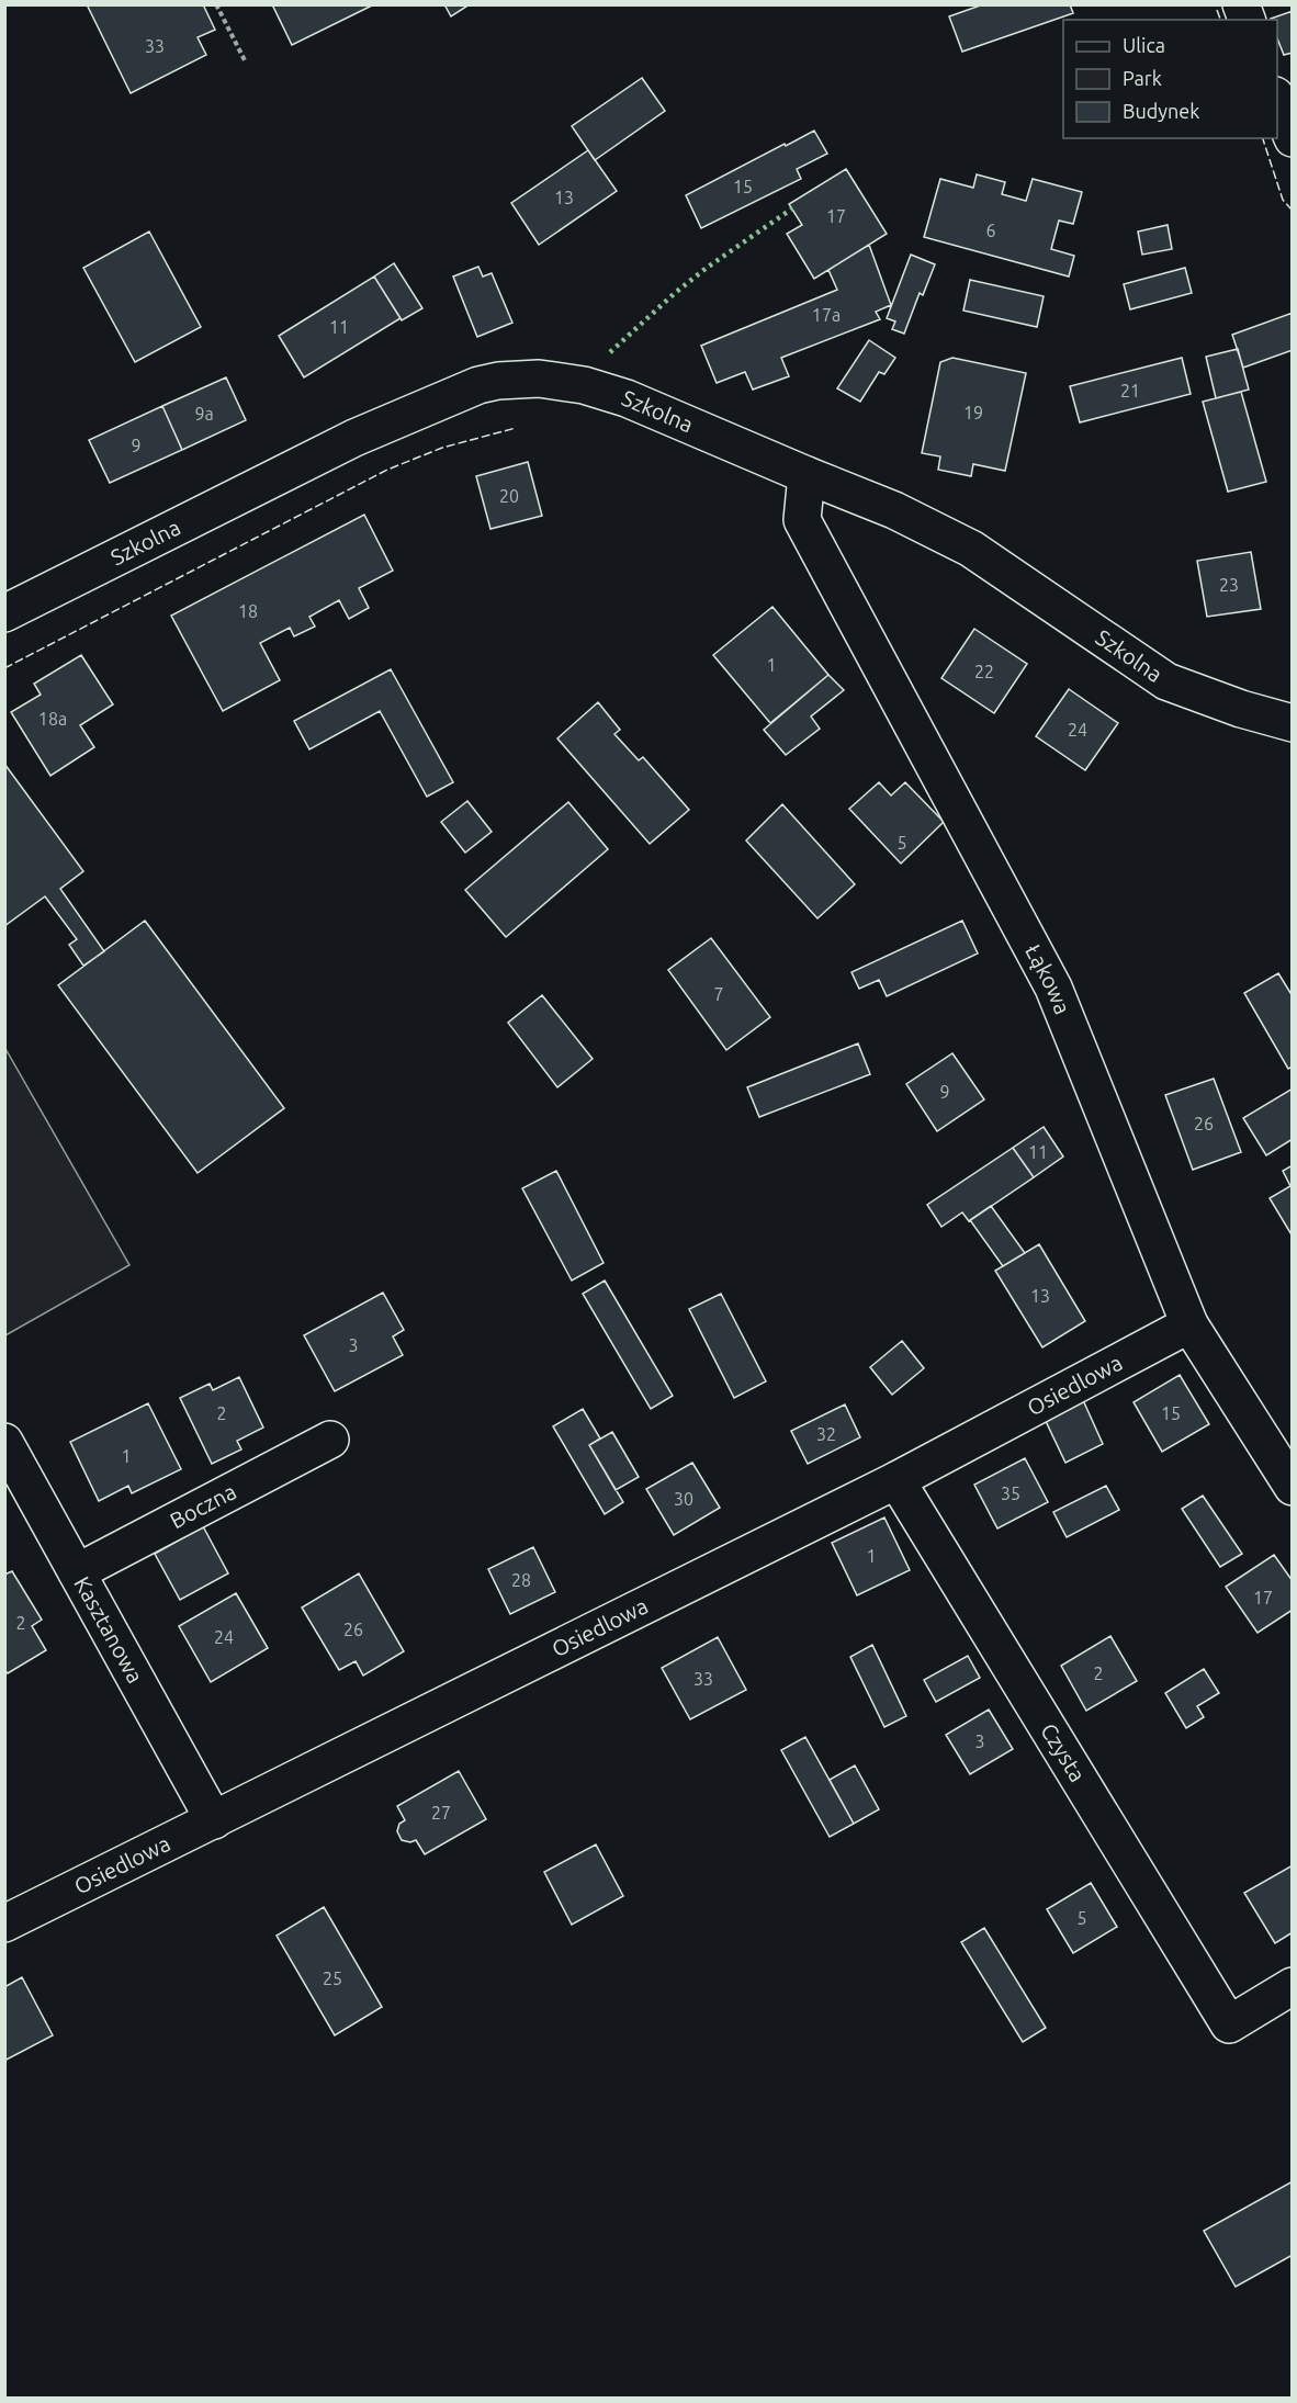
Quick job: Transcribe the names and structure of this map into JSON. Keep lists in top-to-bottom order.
{
  "streets": {
    "street": [
      "Szkolna",
      "Łąkowa",
      "Osiedlowa",
      "Boczna",
      "Kasztanowa",
      "Czysta"
    ]
  },
  "crossings": [
    ["Szkolna", "Łąkowa"],
    ["Łąkowa", "Osiedlowa"],
    ["Osiedlowa", "Kasztanowa"],
    ["Osiedlowa", "Czysta"],
    ["Boczna", "Kasztanowa"]
  ],
  "house_numbers": [
    "33",
    "15",
    "13",
    "17",
    "6",
    "17a",
    "11",
    "21",
    "19",
    "9a",
    "9",
    "20",
    "23",
    "18",
    "1",
    "22",
    "18a",
    "24",
    "5",
    "7",
    "9",
    "26",
    "11",
    "13",
    "3",
    "2",
    "15",
    "32",
    "1",
    "35",
    "30",
    "1",
    "28",
    "17",
    "2",
    "26",
    "24",
    "2",
    "33",
    "3",
    "27",
    "5",
    "25"
  ],
  "legend": ["Ulica", "Park", "Budynek"]
}
